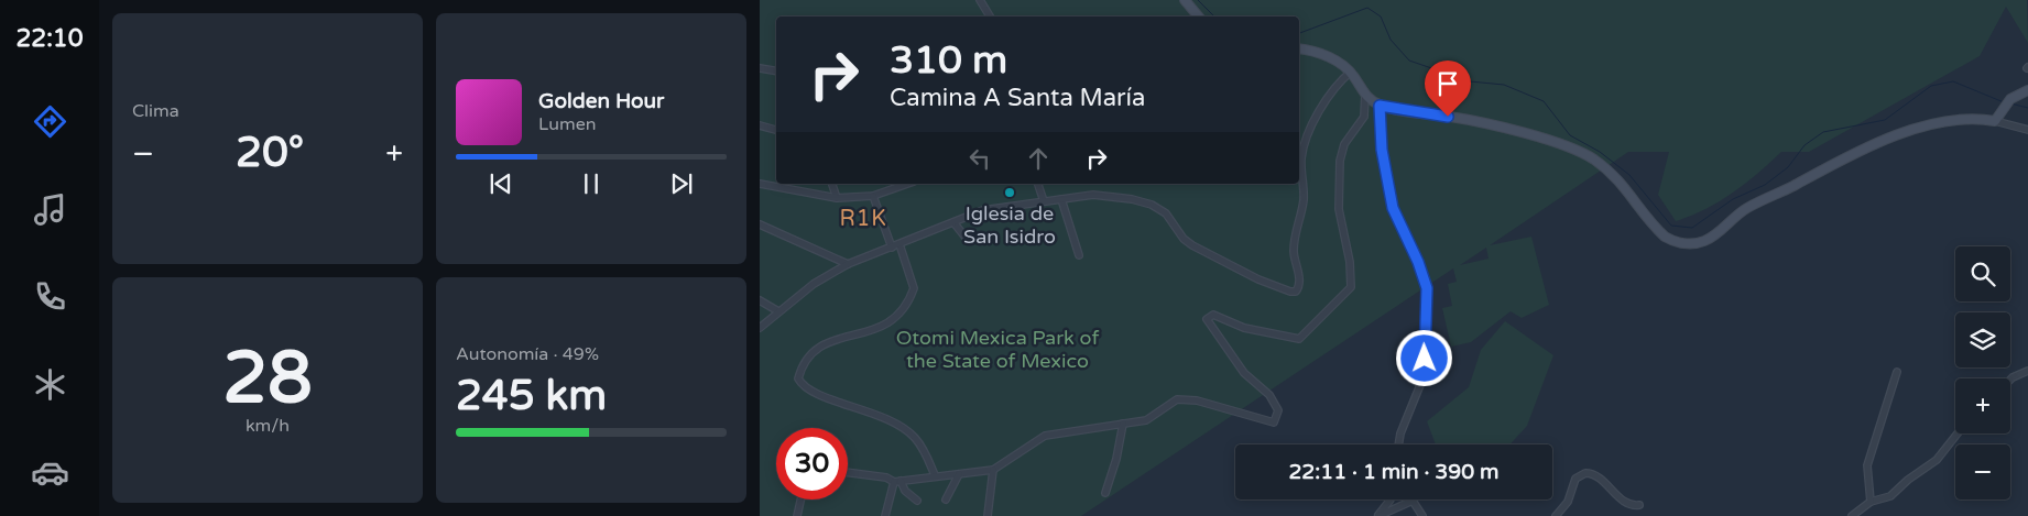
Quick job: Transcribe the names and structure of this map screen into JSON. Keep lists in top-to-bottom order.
{
  "districts": ["R1K"],
  "parks": ["Otomi Mexica Park of the State of Mexico"],
  "places": ["Iglesia de San Isidro"],
  "page": {
    "tabs": "22:10",
    "tile": [
      "Clima",
      ["28", "km/h"],
      ["Autonomía · 49%", "245 km"]
    ],
    "turn": ["310 m", "Camina A Santa María"],
    "song": ["Golden Hour", "Lumen"],
    "heat": ["−", "20°", "+"],
    "map_buttons": ["+", "−"],
    "limit": "30",
    "trip": "22:11 · 1 min · 390 m"
  }
}
